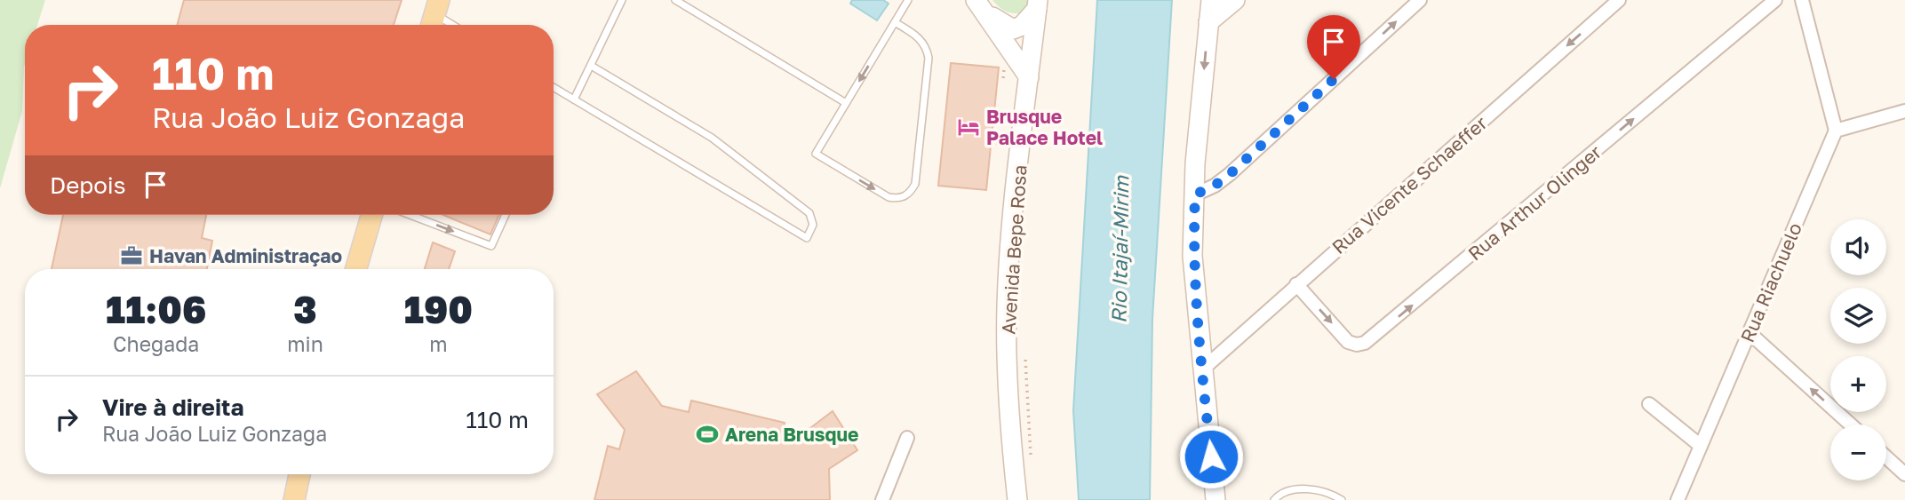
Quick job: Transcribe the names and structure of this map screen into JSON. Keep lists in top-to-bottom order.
{
  "streets": {
    "main road": ["Avenida Bepe Rosa"],
    "street": ["Rua Vicente Schaeffer", "Rua Arthur Olinger", "Rua Riachuelo"]
  },
  "crossings": [
    ["Rua Vicente Schaeffer", "Rua Arthur Olinger"]
  ],
  "one_way": ["Rua Vicente Schaeffer", "Rua Arthur Olinger"],
  "water": ["Rio Itajaí-Mirim"],
  "places": {
    "hotel": ["Brusque Palace Hotel"],
    "office": ["Havan Administraçao"],
    "sports": ["Arena Brusque"]
  },
  "page": {
    "turn": ["110 m", "Rua João Luiz Gonzaga"],
    "then": "Depois",
    "map_buttons": ["+", "−"],
    "eta": [
      "11:06",
      "Chegada",
      "3",
      "min",
      "190",
      "m"
    ],
    "list": [
      {
        "name": "Vire à direita",
        "note": "Rua João Luiz Gonzaga",
        "value": "110 m"
      }
    ]
  }
}
